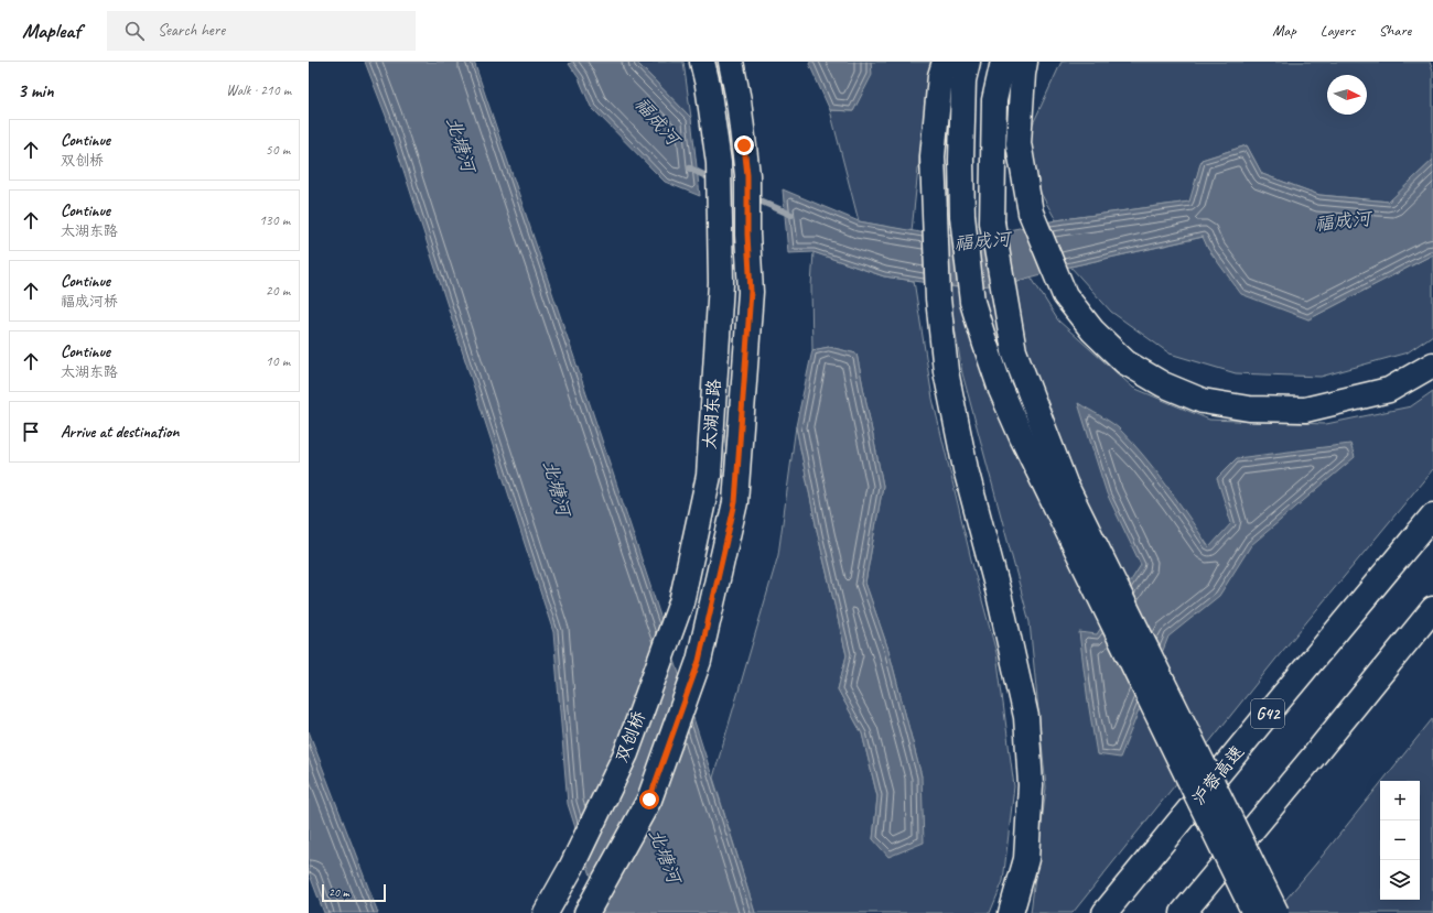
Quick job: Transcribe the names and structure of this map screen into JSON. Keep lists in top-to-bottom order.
{
  "streets": {
    "main road": [
      "太湖东路",
      "G42",
      "双创桥",
      "沪蓉高速"
    ]
  },
  "crossings": [
    ["太湖东路", "双创桥"]
  ],
  "water": ["福成河", "北塘河"],
  "scale_bar": "20 m",
  "north": "right",
  "page": {
    "header": "Mapleaf",
    "search": "Search here",
    "nav": ["Map", "Layers", "Share"],
    "heading": ["3 min", "Walk · 210 m"],
    "list": [
      ["Continue", "双创桥", "50 m"],
      ["Continue", "太湖东路", "130 m"],
      ["Continue", "福成河桥", "20 m"],
      ["Continue", "太湖东路", "10 m"],
      "Arrive at destination"
    ],
    "map_buttons": ["+", "−"],
    "scale": "20 m"
  }
}
